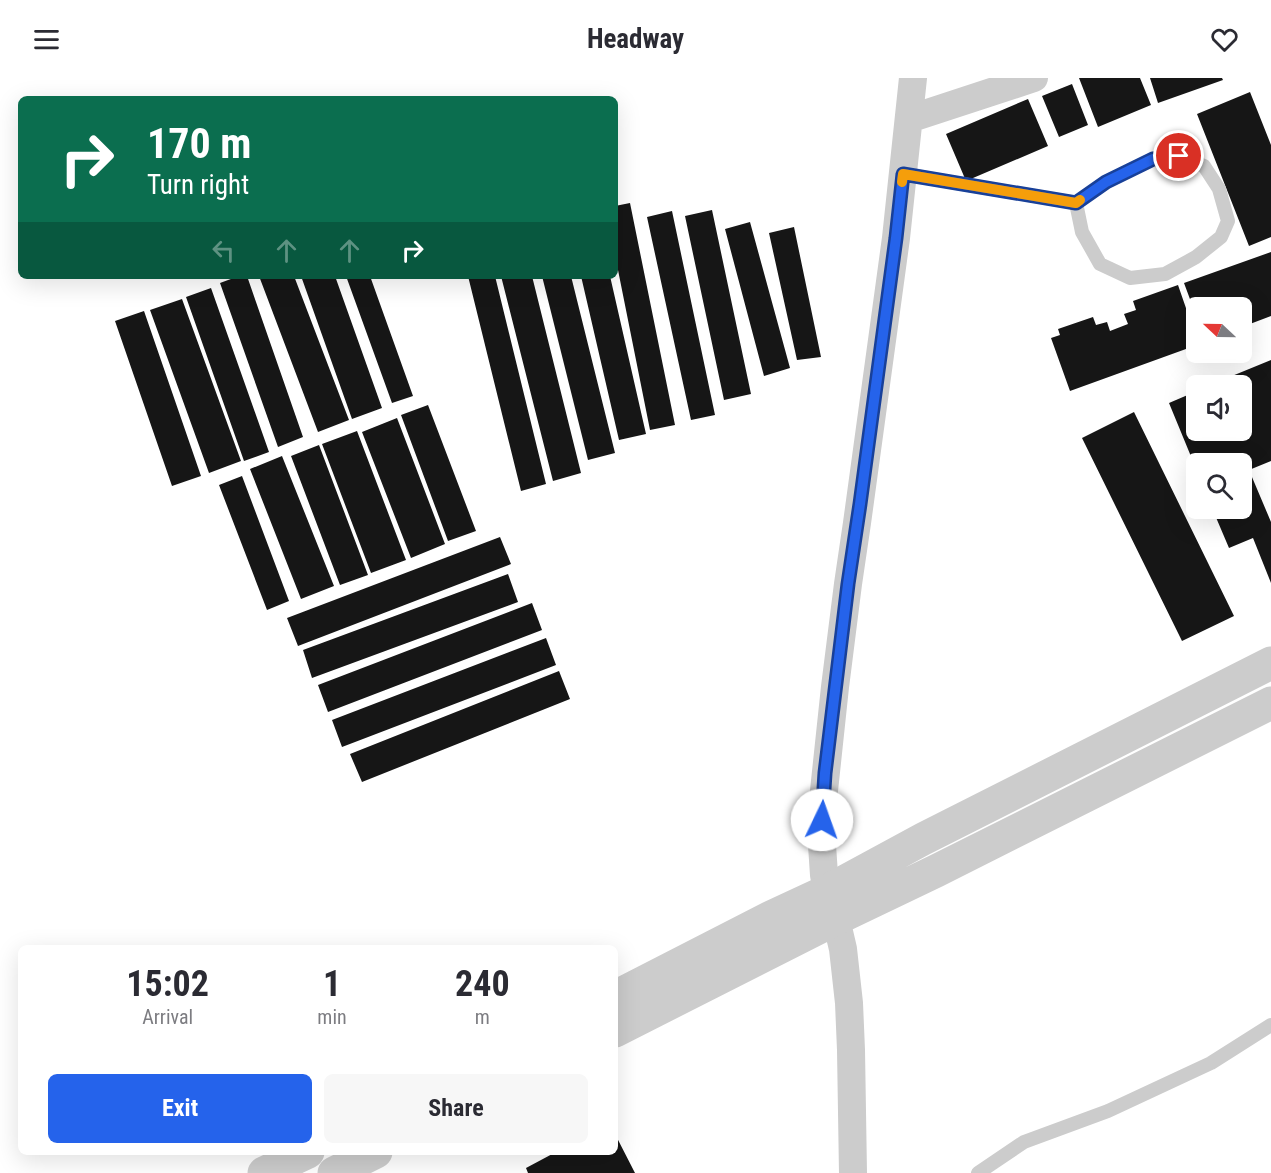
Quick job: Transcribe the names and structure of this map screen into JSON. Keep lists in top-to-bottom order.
{
  "north": "left",
  "page": {
    "header": "Headway",
    "turn": ["170 m", "Turn right"],
    "eta": [
      "15:02",
      "Arrival",
      "1",
      "min",
      "240",
      "m"
    ],
    "buttons": ["Exit", "Share"]
  }
}
